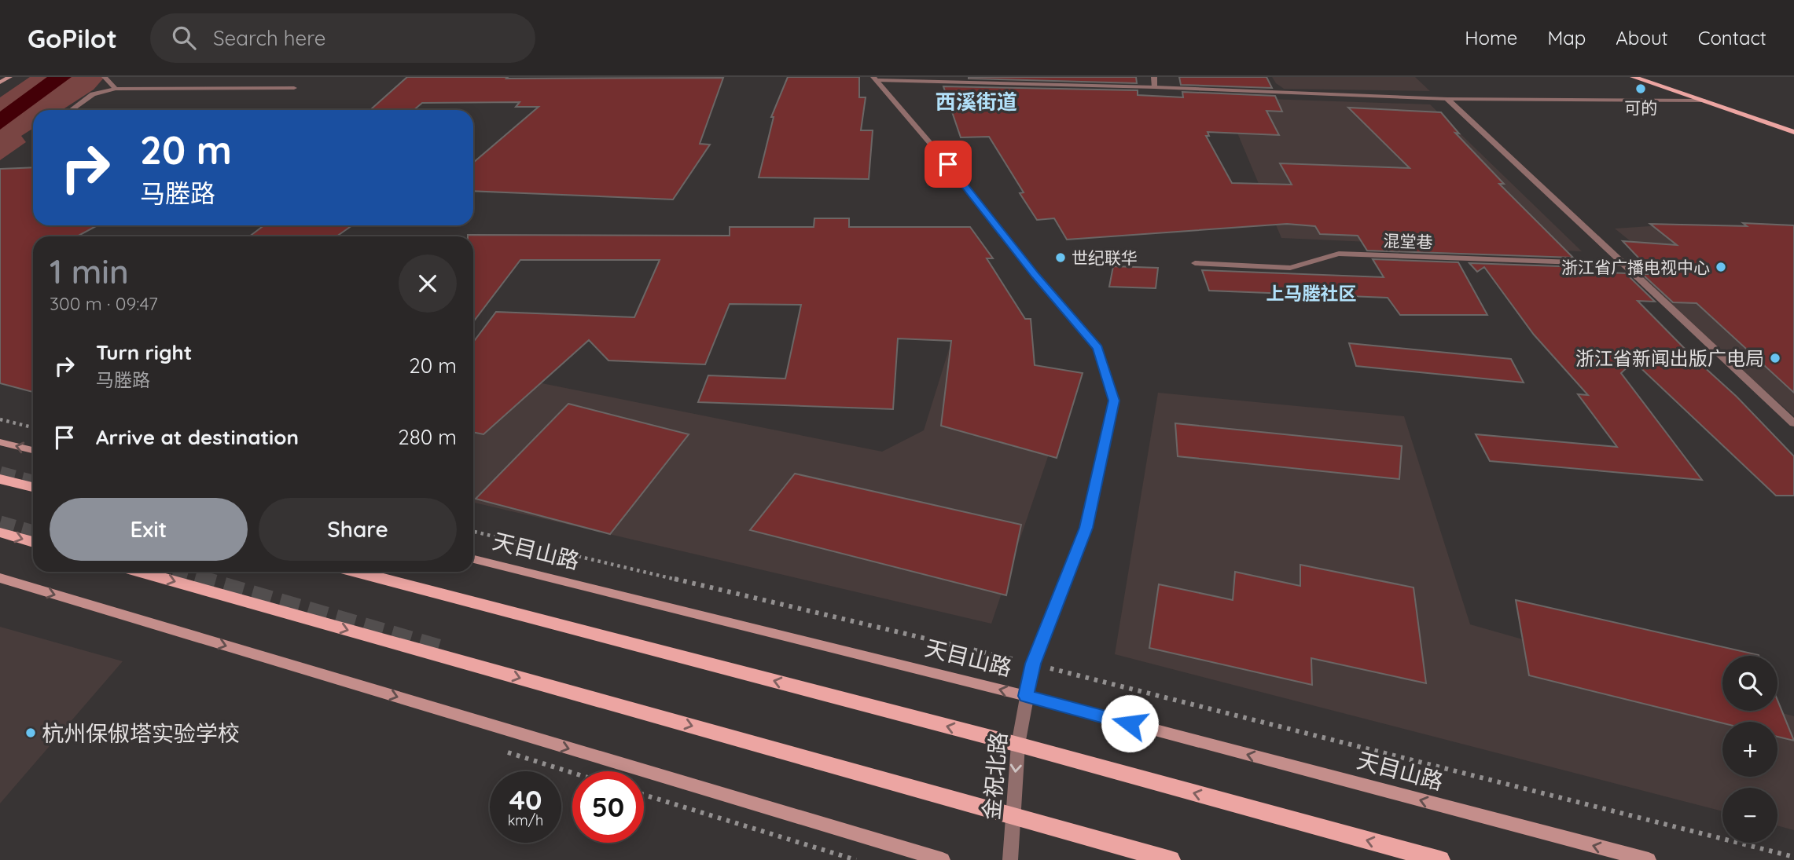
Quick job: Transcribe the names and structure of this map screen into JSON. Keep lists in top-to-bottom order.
{
  "streets": {
    "main road": ["天目山路"],
    "street": ["混堂巷", "金祝北路"]
  },
  "crossings": [
    ["天目山路", "金祝北路"]
  ],
  "districts": ["西溪街道", "上马塍社区"],
  "places": [
    "可的",
    "世纪联华",
    "浙江省广播电视中心",
    "浙江省新闻出版广电局",
    "杭州保俶塔实验学校"
  ],
  "page": {
    "header": "GoPilot",
    "search": "Search here",
    "nav": [
      "Home",
      "Map",
      "About",
      "Contact"
    ],
    "turn": ["20 m", "马塍路"],
    "heading": ["1 min", "300 m · 09:47"],
    "list": [
      {
        "name": "Turn right",
        "note": "马塍路",
        "value": "20 m"
      },
      {
        "name": "Arrive at destination",
        "value": "280 m"
      }
    ],
    "buttons": ["Exit", "Share"],
    "map_buttons": ["+", "−"],
    "speed": "40 km/h",
    "limit": "50"
  }
}
